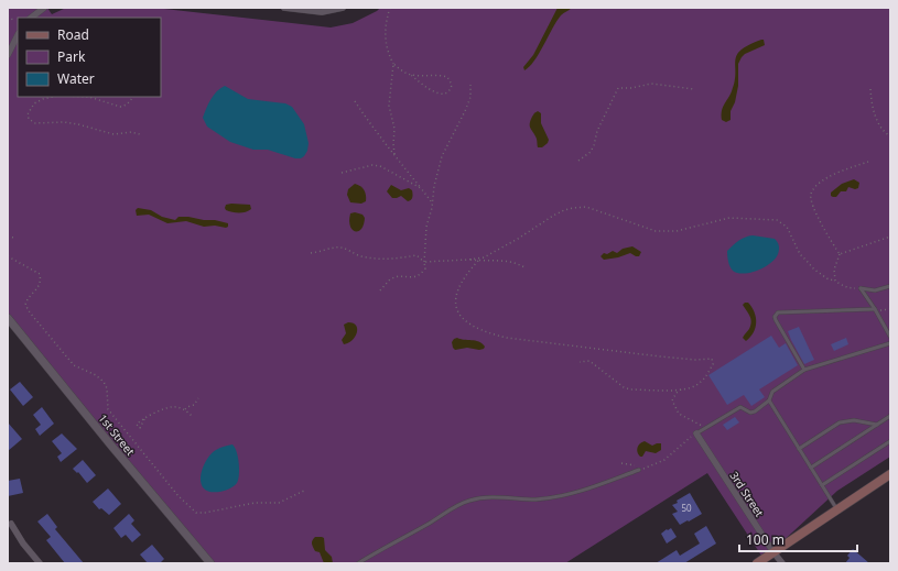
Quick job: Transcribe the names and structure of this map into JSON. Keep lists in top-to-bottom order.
{
  "streets": {
    "street": ["1st Street", "3rd Street"]
  },
  "house_numbers": ["50"],
  "legend": ["Road", "Park", "Water"],
  "scale_bar": "100 m"
}
